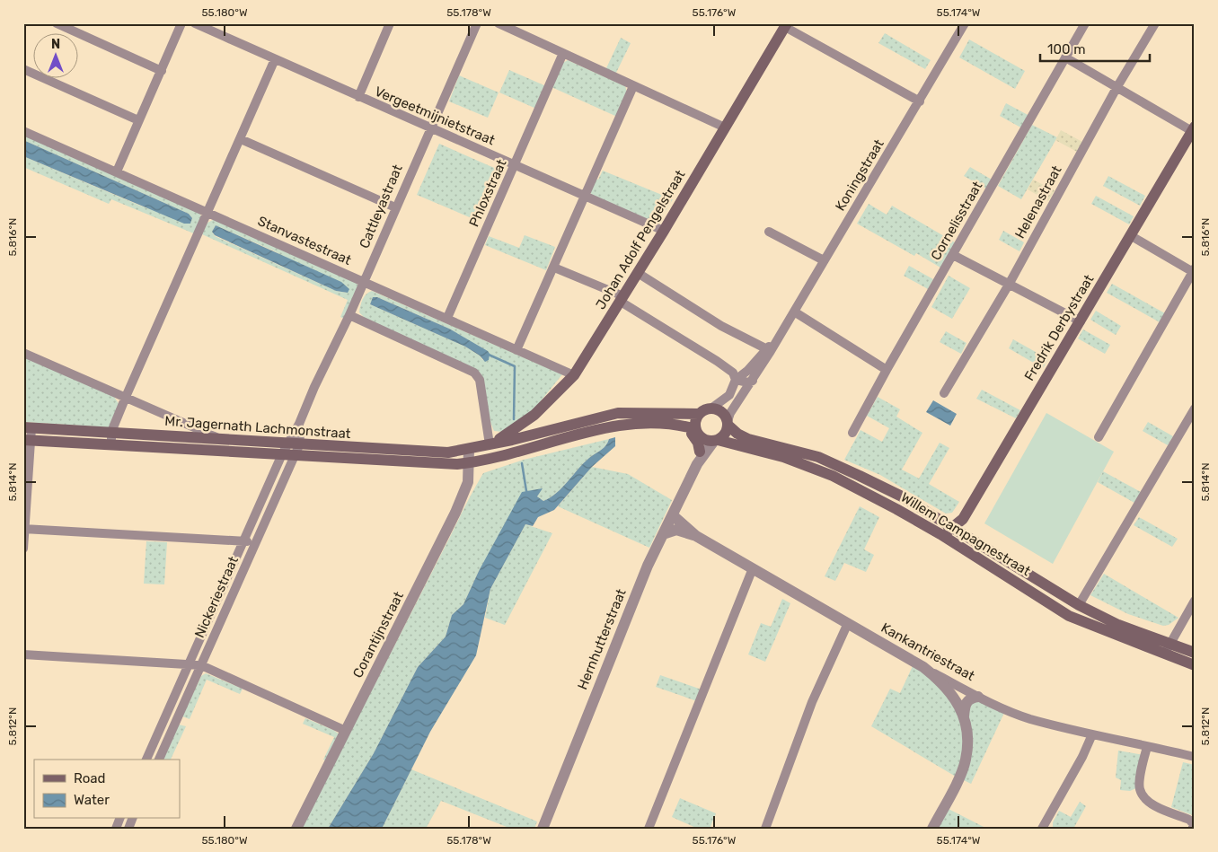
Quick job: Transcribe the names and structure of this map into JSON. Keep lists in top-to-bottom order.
{
  "streets": {
    "main road": [
      "Johan Adolf Pengelstraat",
      "Fredrik Derbystraat",
      "Mr. Jagernath Lachmonstraat",
      "Willem Campagnestraat"
    ],
    "street": [
      "Vergeetmijnietstraat",
      "Koningstraat",
      "Phloxstraat",
      "Helenastraat",
      "Cattleyastraat",
      "Cornelisstraat",
      "Stanvastestraat",
      "Nickeriestraat",
      "Corantijnstraat",
      "Hernhutterstraat",
      "Kankantriestraat"
    ]
  },
  "crossings": [
    ["Vergeetmijnietstraat", "Phloxstraat"],
    ["Vergeetmijnietstraat", "Cattleyastraat"],
    ["Vergeetmijnietstraat", "Johan Adolf Pengelstraat"],
    ["Koningstraat", "Willem Campagnestraat"],
    ["Koningstraat", "Hernhutterstraat"],
    ["Phloxstraat", "Stanvastestraat"],
    ["Cattleyastraat", "Stanvastestraat"],
    ["Cattleyastraat", "Mr. Jagernath Lachmonstraat"],
    ["Cattleyastraat", "Nickeriestraat"],
    ["Johan Adolf Pengelstraat", "Stanvastestraat"],
    ["Johan Adolf Pengelstraat", "Mr. Jagernath Lachmonstraat"],
    ["Fredrik Derbystraat", "Willem Campagnestraat"],
    ["Mr. Jagernath Lachmonstraat", "Nickeriestraat"],
    ["Mr. Jagernath Lachmonstraat", "Corantijnstraat"],
    ["Willem Campagnestraat", "Hernhutterstraat"],
    ["Hernhutterstraat", "Kankantriestraat"]
  ],
  "legend": ["Road", "Water"],
  "scale_bar": "100 m",
  "north": "top",
  "coordinates": [
    "55.180°W",
    "55.178°W",
    "55.176°W",
    "55.174°W",
    "5.816°N",
    "5.814°N",
    "5.812°N"
  ]
}
